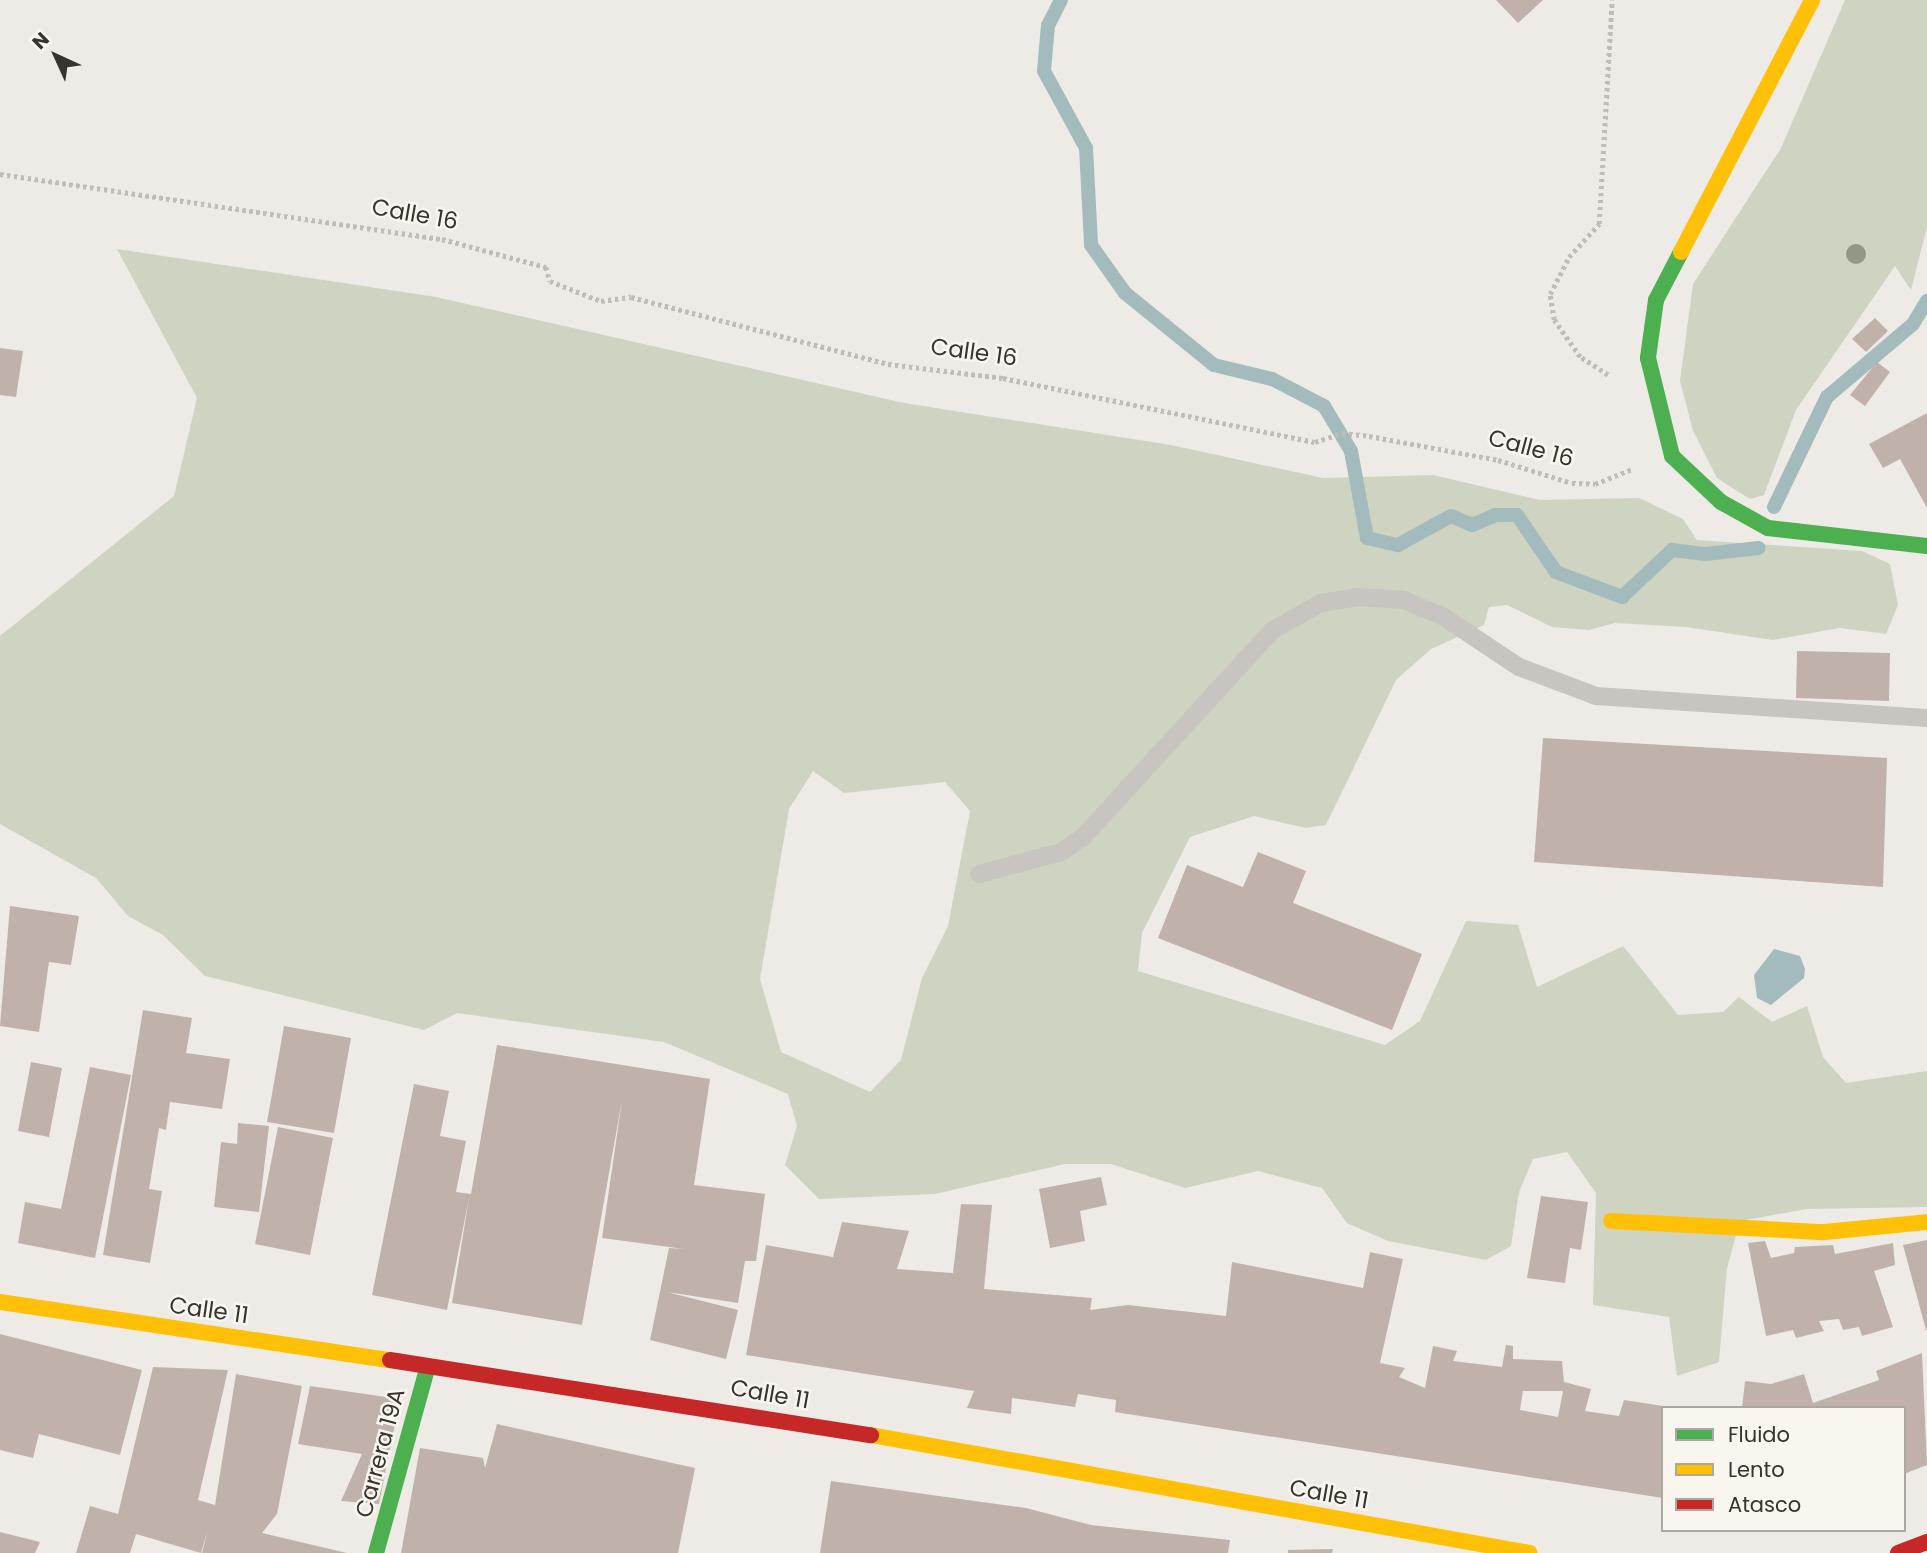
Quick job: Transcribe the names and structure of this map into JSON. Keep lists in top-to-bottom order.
{
  "streets": {
    "street": ["Calle 11", "Carrera 19A"],
    "path": ["Calle 16"]
  },
  "crossings": [
    ["Calle 11", "Carrera 19A"]
  ],
  "legend": ["Fluido", "Lento", "Atasco"],
  "north": "top left"
}
